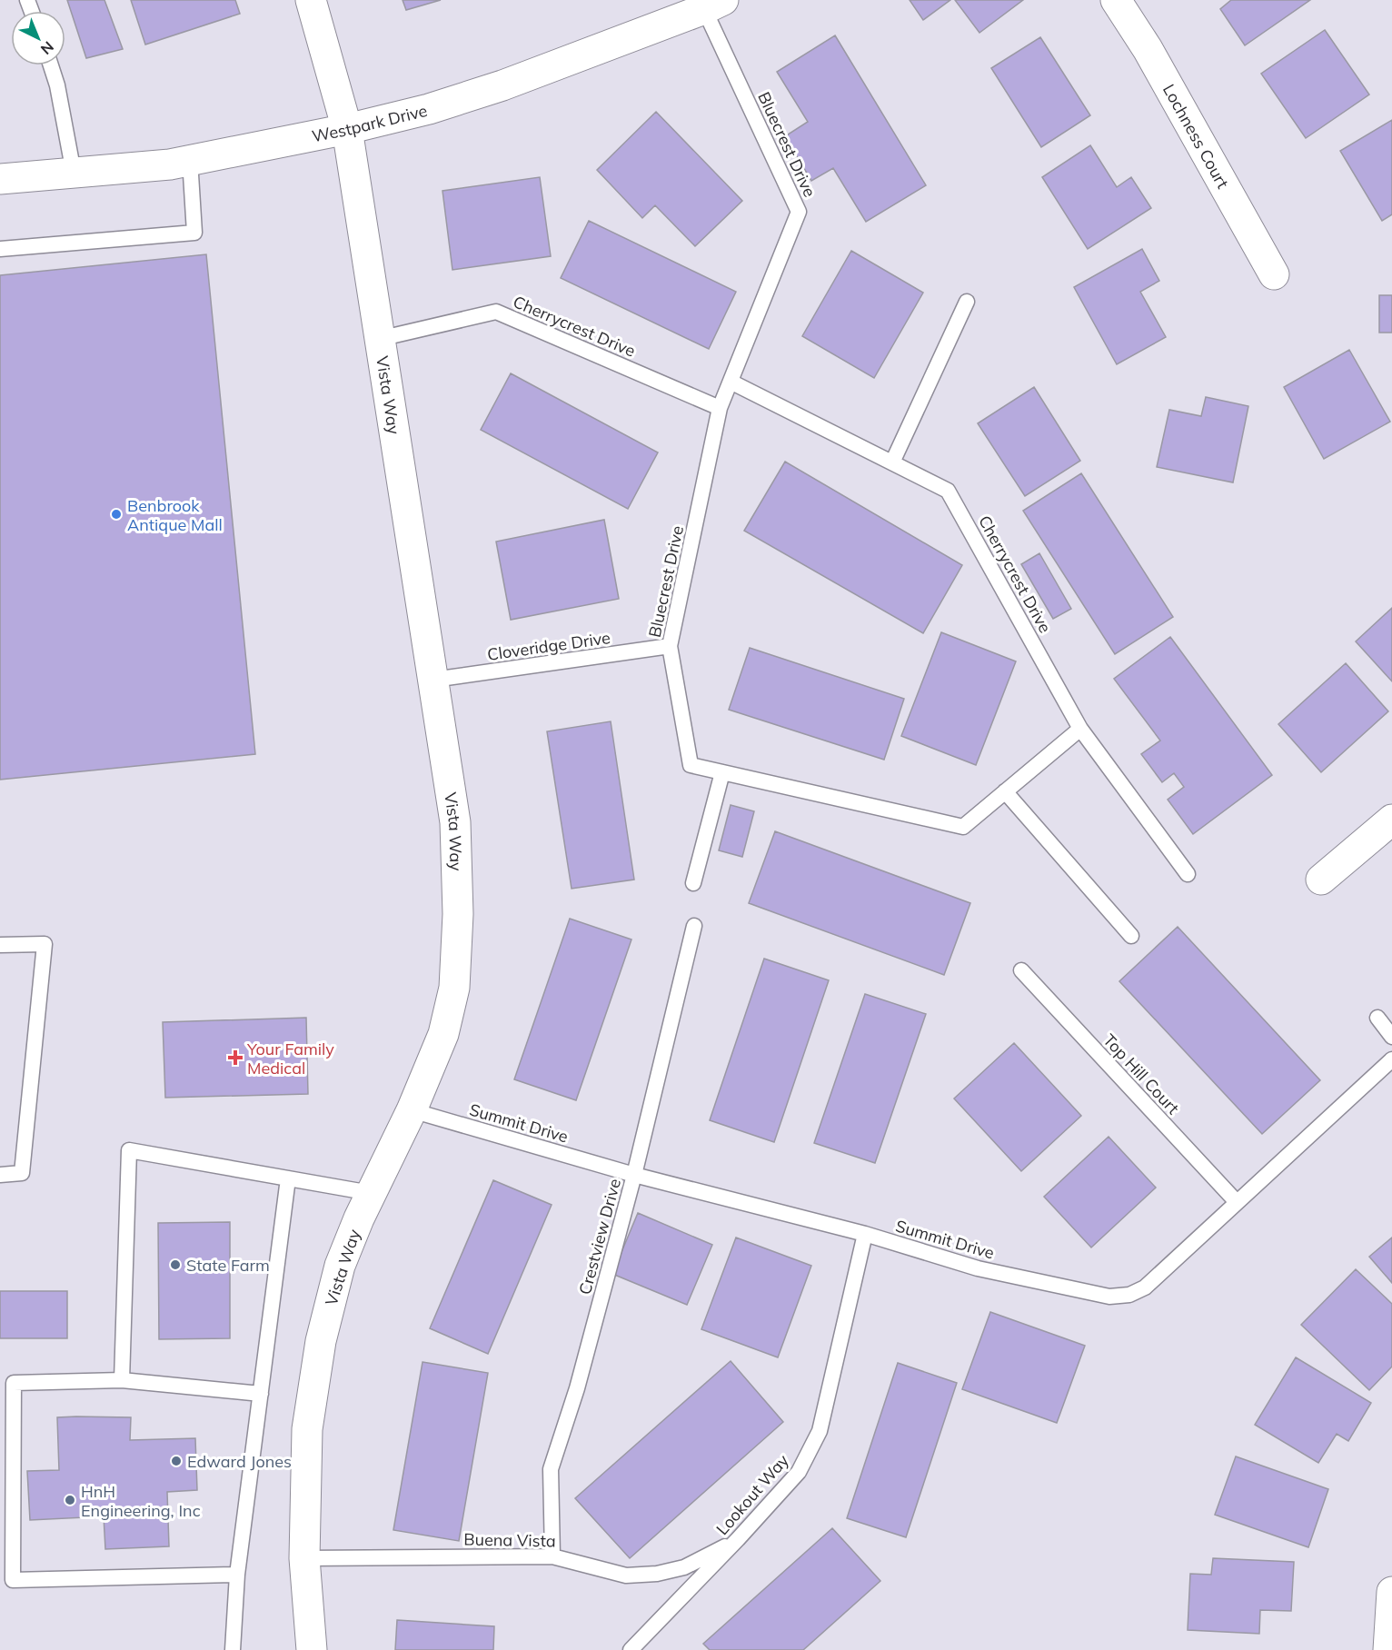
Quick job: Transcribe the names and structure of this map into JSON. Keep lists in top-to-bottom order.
{
  "streets": {
    "street": ["Westpark Drive", "Lochness Court", "Vista Way"],
    "lane": [
      "Bluecrest Drive",
      "Cherrycrest Drive",
      "Cloveridge Drive",
      "Top Hill Court",
      "Summit Drive",
      "Crestview Drive",
      "Lookout Way",
      "Buena Vista"
    ]
  },
  "crossings": [
    ["Westpark Drive", "Bluecrest Drive"],
    ["Westpark Drive", "Vista Way"],
    ["Bluecrest Drive", "Cherrycrest Drive"],
    ["Bluecrest Drive", "Cloveridge Drive"],
    ["Cherrycrest Drive", "Vista Way"],
    ["Vista Way", "Cloveridge Drive"],
    ["Vista Way", "Summit Drive"],
    ["Vista Way", "Buena Vista"],
    ["Top Hill Court", "Summit Drive"],
    ["Summit Drive", "Crestview Drive"],
    ["Summit Drive", "Lookout Way"],
    ["Crestview Drive", "Buena Vista"],
    ["Lookout Way", "Buena Vista"]
  ],
  "places": {
    "other": [
      "Benbrook Antique Mall",
      "State Farm",
      "Edward Jones",
      "HnH Engineering, Inc"
    ],
    "health": ["Your Family Medical"]
  },
  "north": "bottom right"
}
